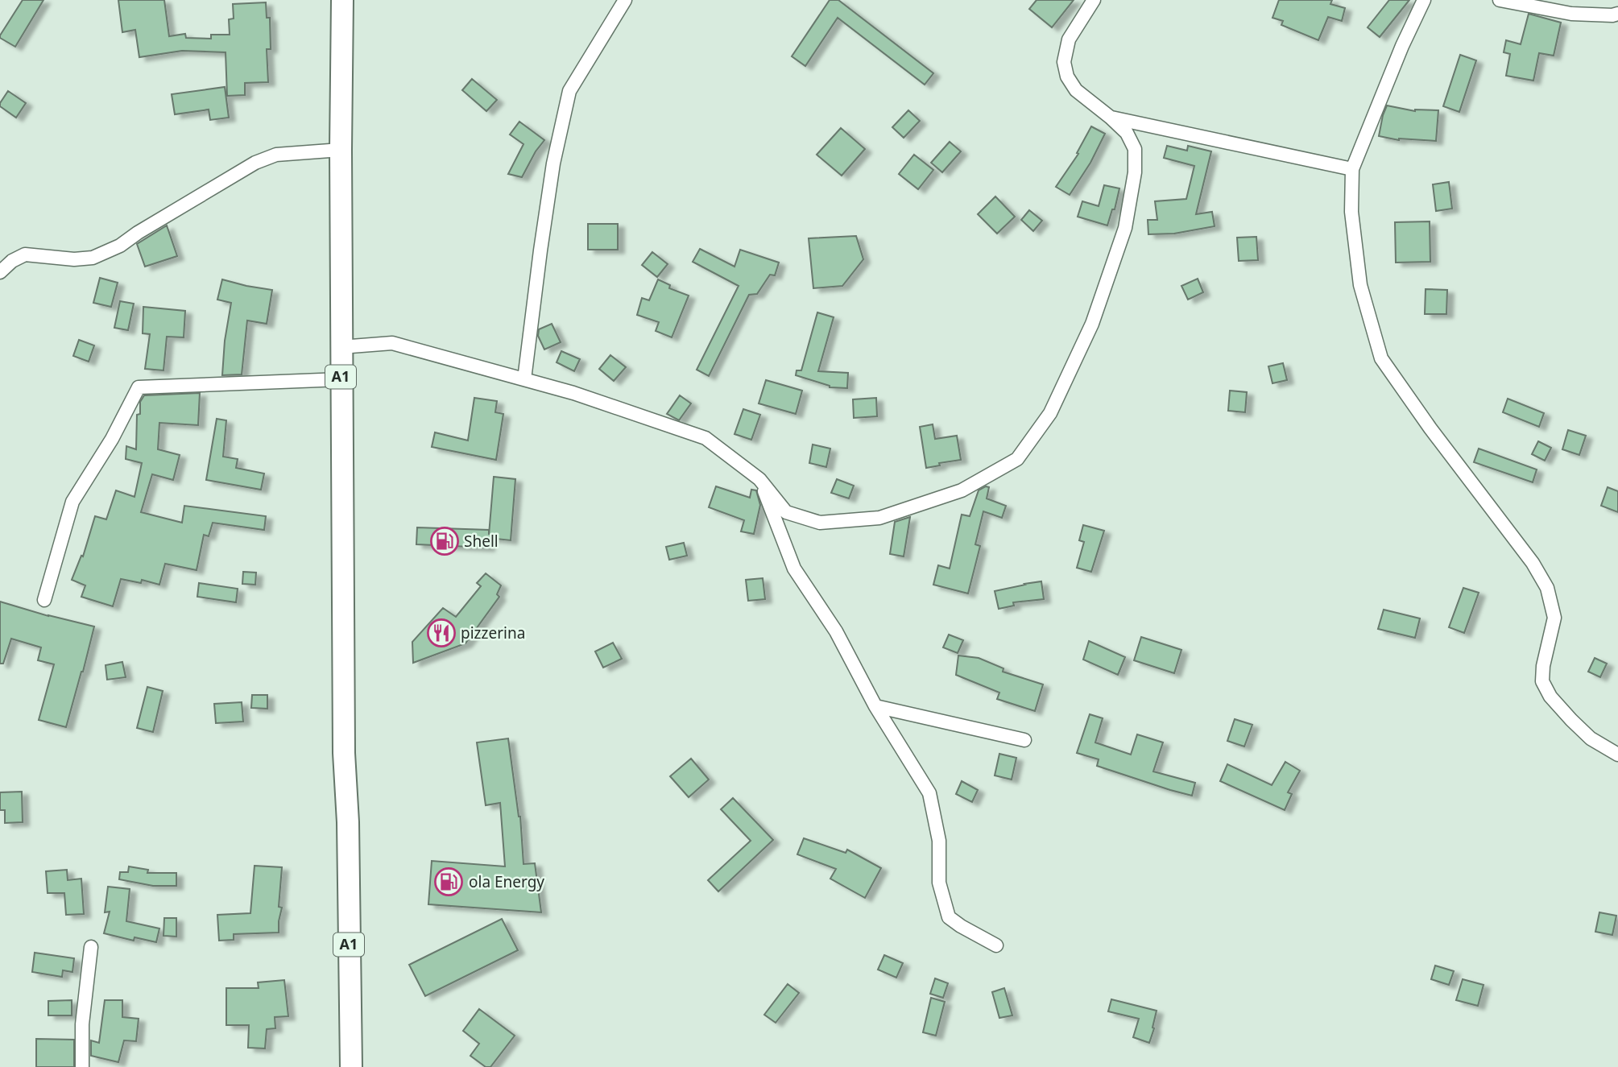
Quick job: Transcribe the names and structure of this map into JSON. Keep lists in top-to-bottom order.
{
  "streets": {
    "highway": ["A1"]
  },
  "places": {
    "fuel station": ["Shell", "ola Energy"],
    "restaurant": ["pizzerina"]
  }
}
